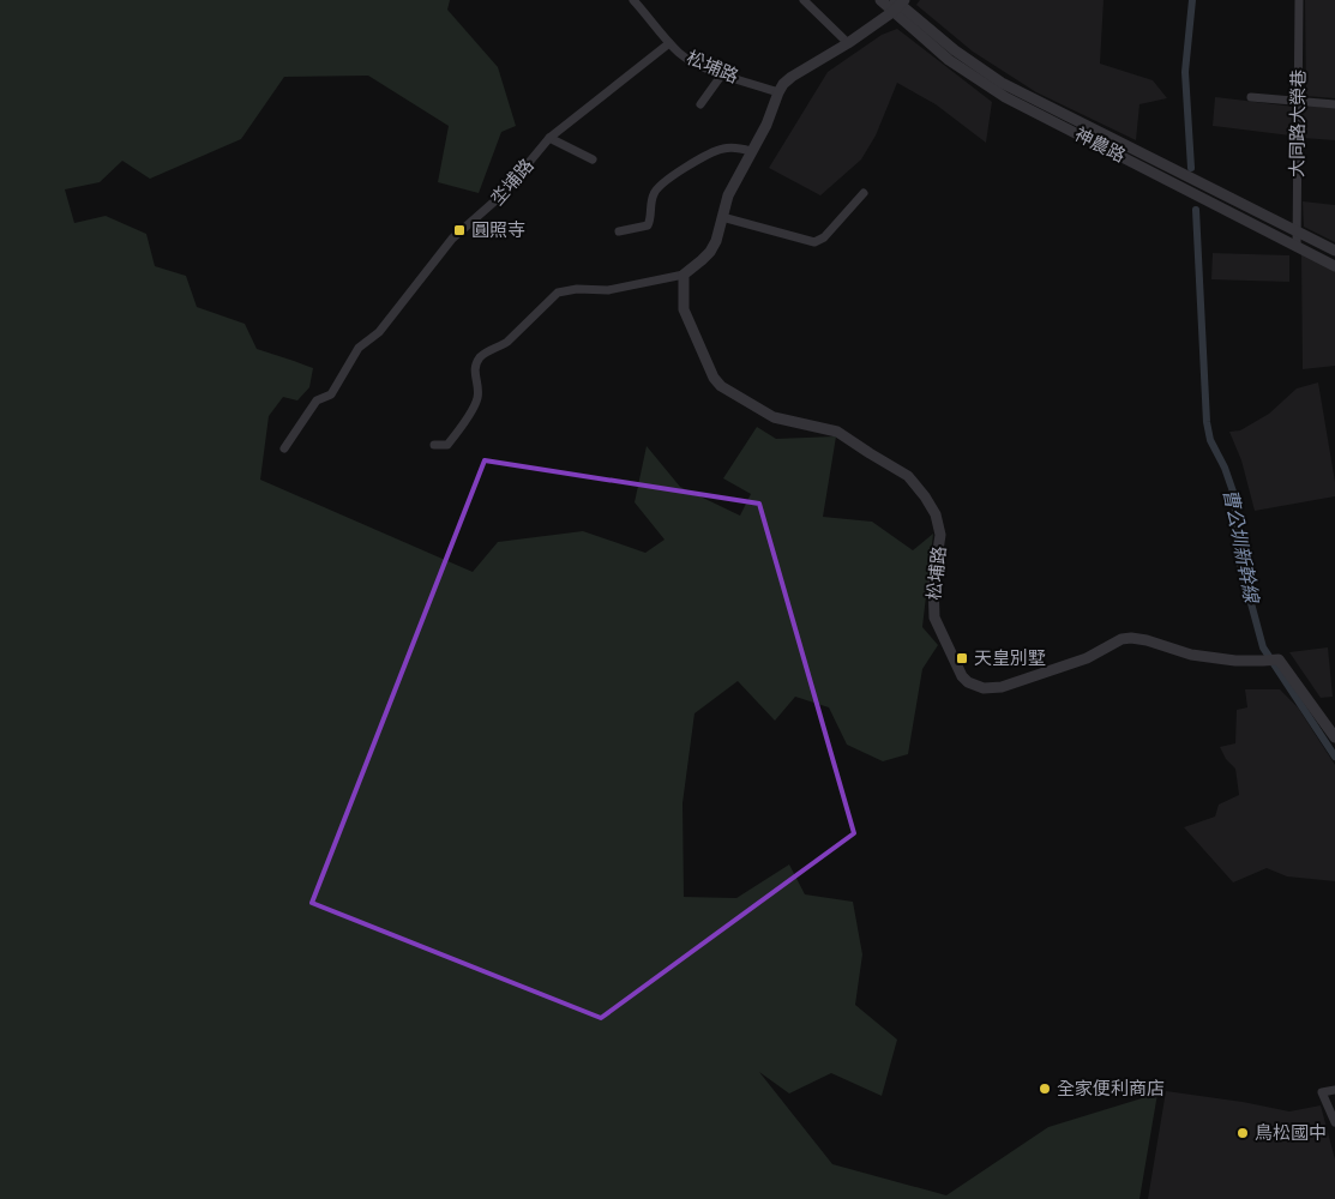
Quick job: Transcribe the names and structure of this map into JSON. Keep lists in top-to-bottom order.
{
  "streets": {
    "street": [
      "松埔路",
      "大同路大榮巷",
      "神農路",
      "坔埔路"
    ]
  },
  "crossings": [
    ["松埔路", "坔埔路"],
    ["大同路大榮巷", "神農路"]
  ],
  "water": ["曹公圳新幹線"],
  "places": {
    "transit": ["圓照寺", "天皇別墅"],
    "other": ["全家便利商店", "鳥松國中"]
  }
}
